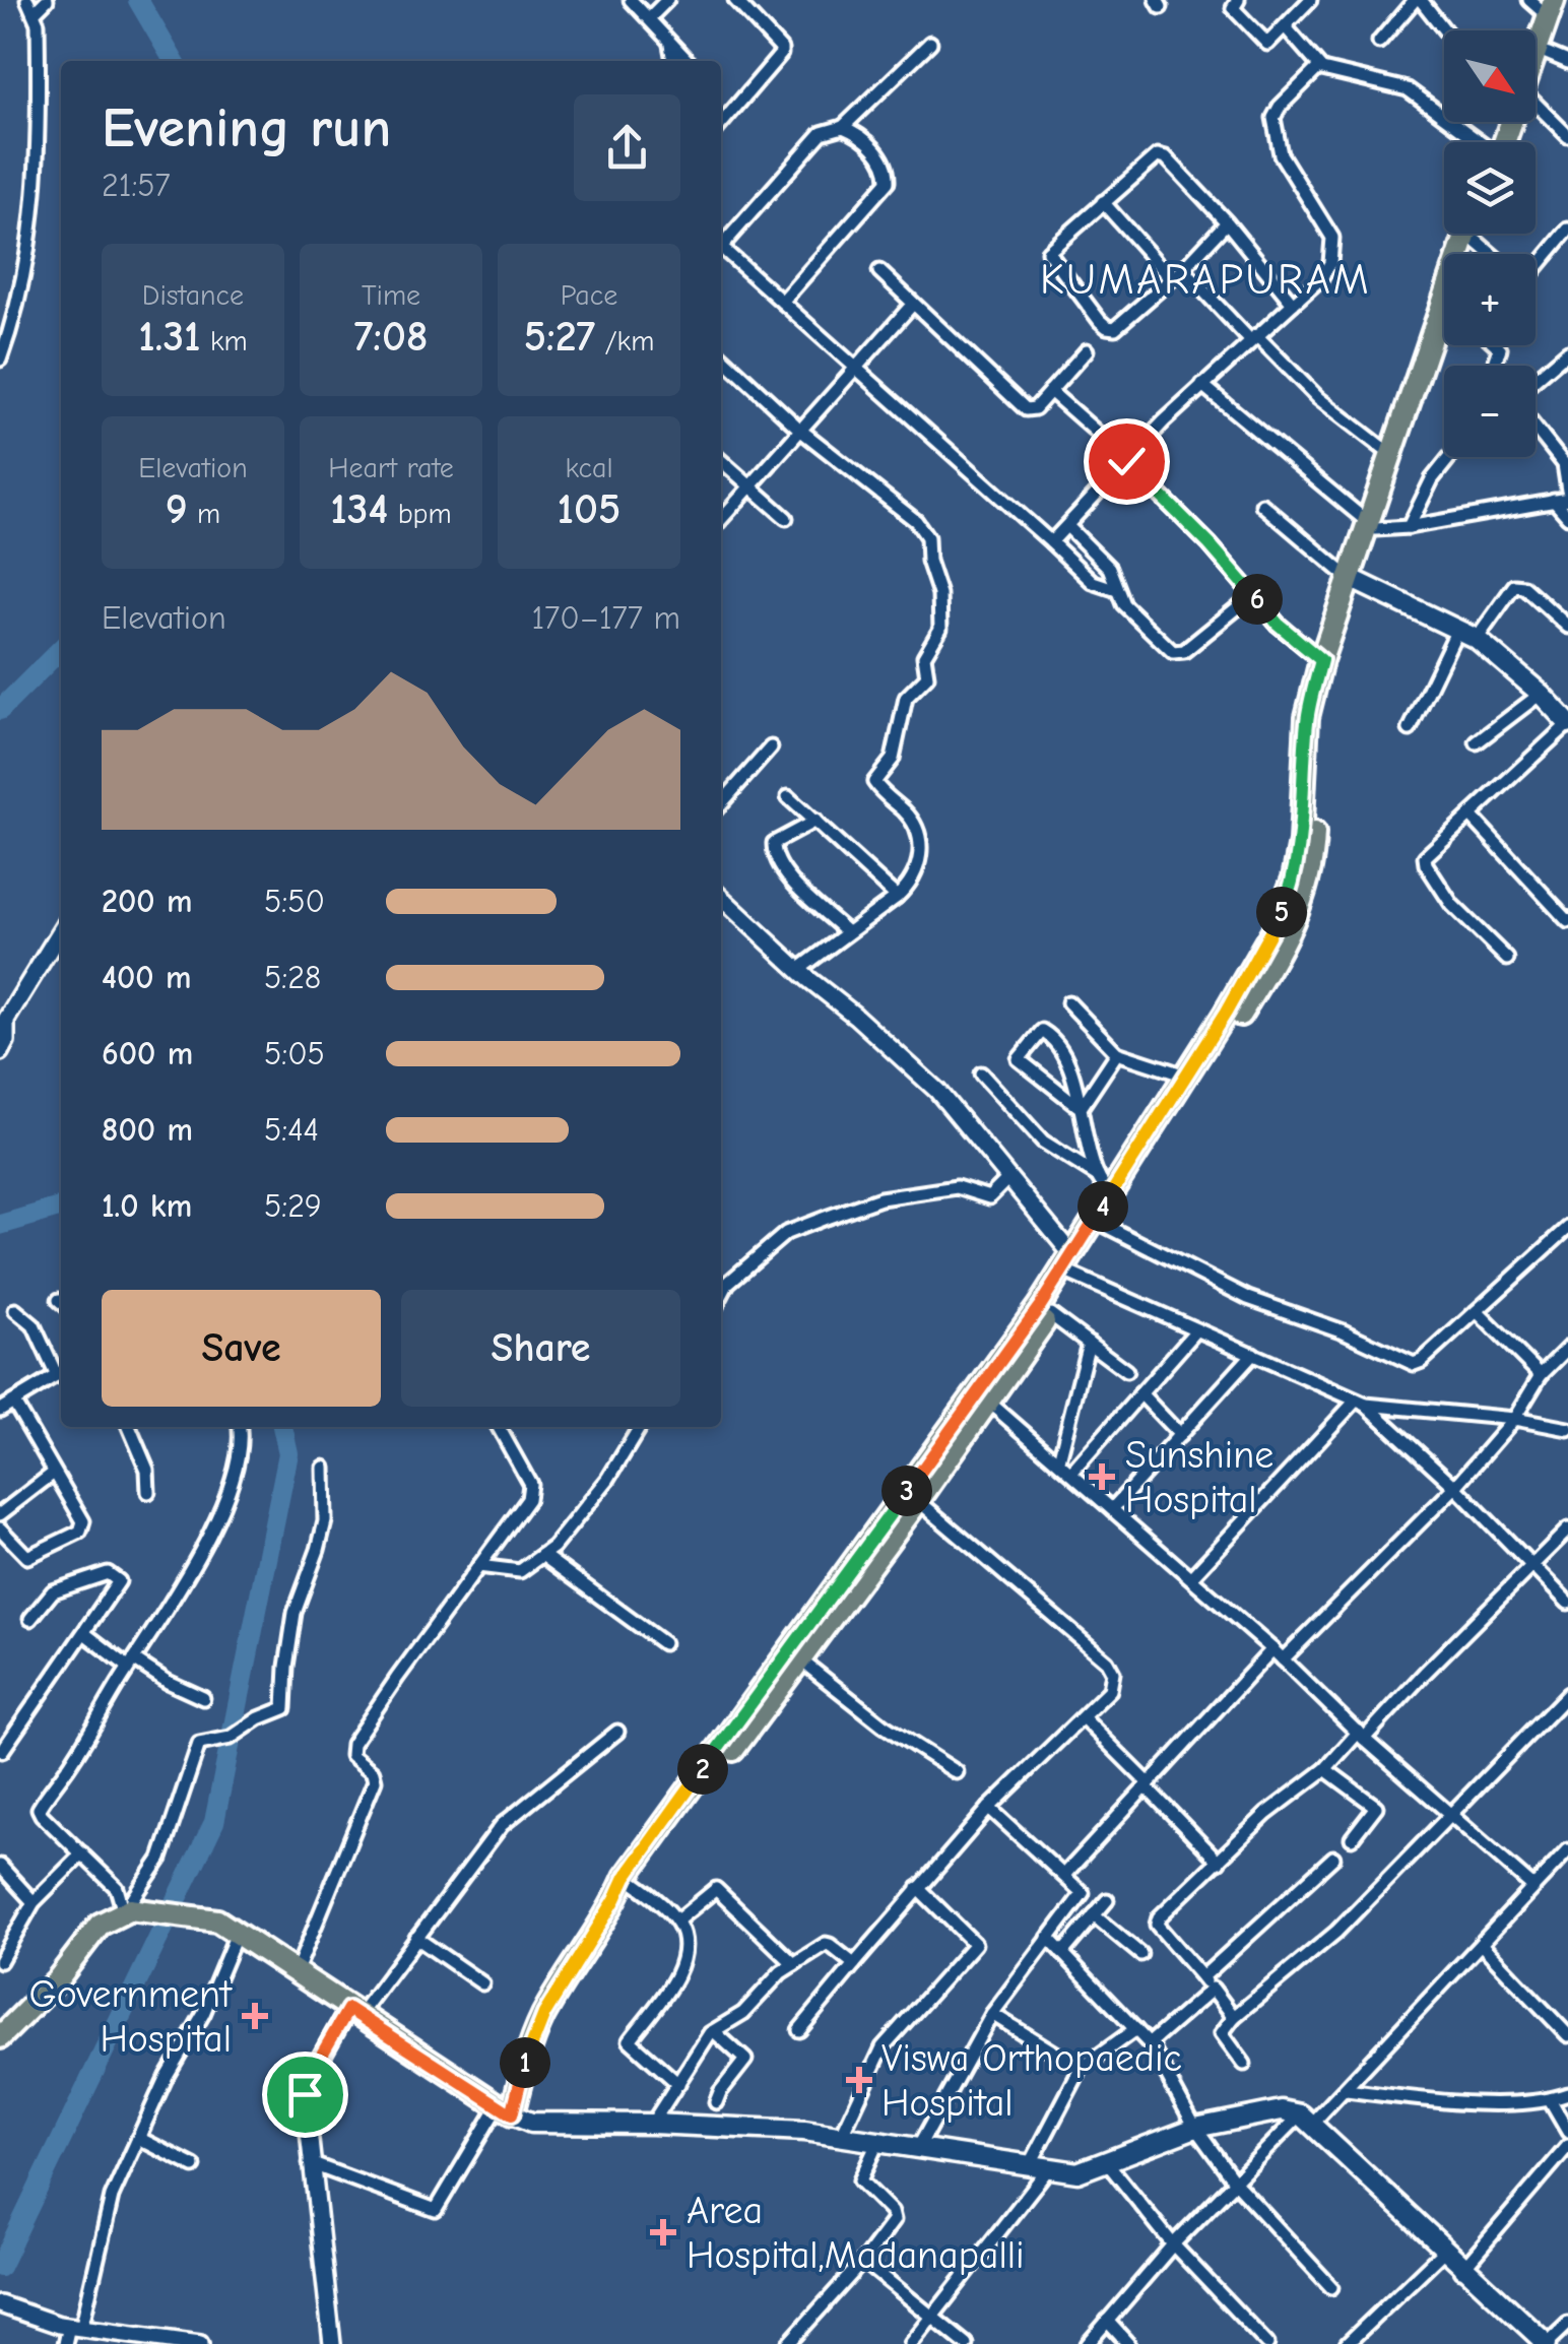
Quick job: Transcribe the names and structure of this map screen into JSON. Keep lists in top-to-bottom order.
{
  "districts": ["KUMARAPURAM"],
  "places": {
    "health": [
      "Sunshine Hospital",
      "Government Hospital",
      "Viswa Orthopaedic Hospital",
      "Area Hospital,Madanapalli"
    ]
  },
  "north": "bottom right",
  "page": {
    "map_buttons": ["+", "−"],
    "heading": ["Evening run", "21:57"],
    "stats": [
      ["Distance", "1.31 km"],
      ["Time", "7:08"],
      ["Pace", "5:27 /km"],
      ["Elevation", "9 m"],
      ["Heart rate", "134 bpm"],
      ["kcal", "105"]
    ],
    "pins": [
      "6",
      "5",
      "4",
      "3",
      "2",
      "1"
    ],
    "chart": ["Elevation", "170–177 m"],
    "list": [
      {
        "name": "200 m",
        "note": "5:50"
      },
      {
        "name": "400 m",
        "note": "5:28"
      },
      {
        "name": "600 m",
        "note": "5:05"
      },
      {
        "name": "800 m",
        "note": "5:44"
      },
      {
        "name": "1.0 km",
        "note": "5:29"
      }
    ],
    "buttons": ["Save", "Share"]
  }
}
